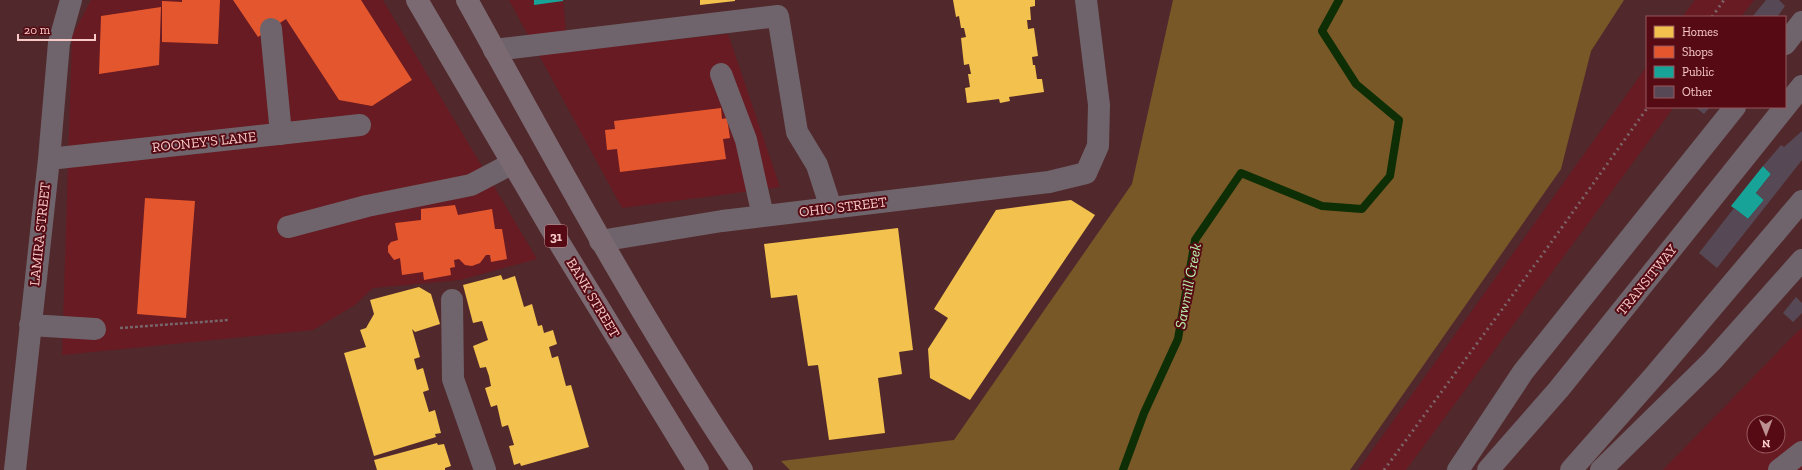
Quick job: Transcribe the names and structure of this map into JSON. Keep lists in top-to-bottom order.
{
  "streets": {
    "main road": ["31", "BANK STREET"],
    "street": [
      "ROONEY'S LANE",
      "OHIO STREET",
      "LAMIRA STREET",
      "TRANSITWAY"
    ]
  },
  "crossings": [
    ["ROONEY'S LANE", "LAMIRA STREET"]
  ],
  "water": ["Sawmill Creek"],
  "legend": [
    "Homes",
    "Shops",
    "Public",
    "Other"
  ],
  "scale_bar": "20 m",
  "north": "bottom"
}
